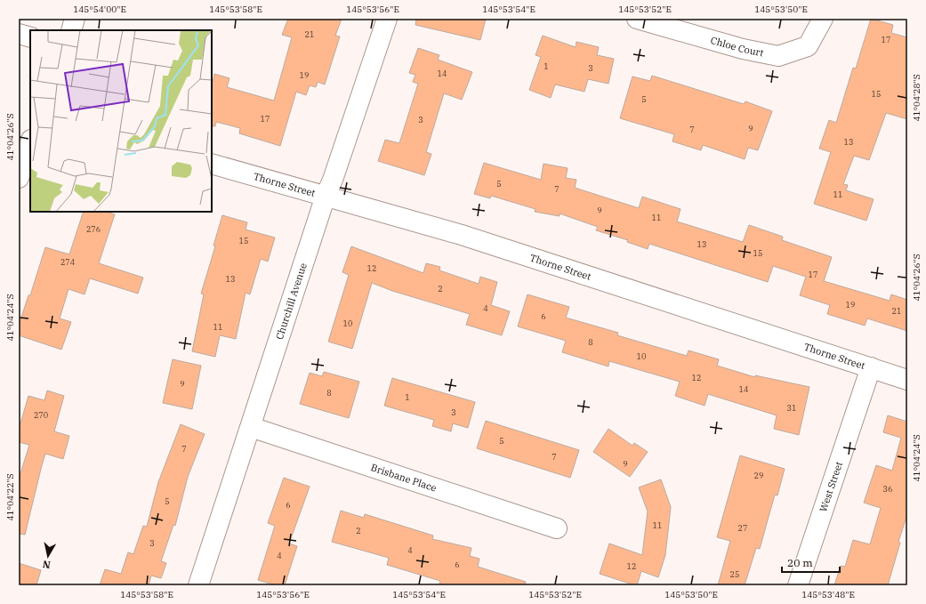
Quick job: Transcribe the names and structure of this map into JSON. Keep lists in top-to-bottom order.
{
  "streets": {
    "main road": [
      "Chloe Court",
      "Thorne Street",
      "Churchill Avenue",
      "Brisbane Place",
      "West Street"
    ]
  },
  "crossings": [
    ["Thorne Street", "Churchill Avenue"],
    ["Thorne Street", "West Street"],
    ["Churchill Avenue", "Brisbane Place"]
  ],
  "house_numbers": [
    "21",
    "17",
    "1",
    "3",
    "14",
    "19",
    "15",
    "5",
    "17",
    "3",
    "9",
    "7",
    "13",
    "5",
    "7",
    "11",
    "9",
    "11",
    "276",
    "15",
    "13",
    "15",
    "274",
    "12",
    "17",
    "13",
    "2",
    "19",
    "4",
    "21",
    "6",
    "10",
    "11",
    "8",
    "10",
    "12",
    "9",
    "14",
    "8",
    "1",
    "31",
    "3",
    "270",
    "5",
    "7",
    "7",
    "9",
    "29",
    "36",
    "5",
    "6",
    "11",
    "27",
    "2",
    "3",
    "4",
    "4",
    "6",
    "12",
    "25"
  ],
  "scale_bar": "20 m",
  "north": "bottom",
  "coordinates": [
    "145°54'00\"E",
    "145°53'58\"E",
    "145°53'56\"E",
    "145°53'54\"E",
    "145°53'52\"E",
    "145°53'50\"E",
    "41°04'28\"S",
    "41°04'26\"S",
    "41°04'24\"S",
    "41°04'22\"S",
    "145°53'48\"E"
  ]
}
